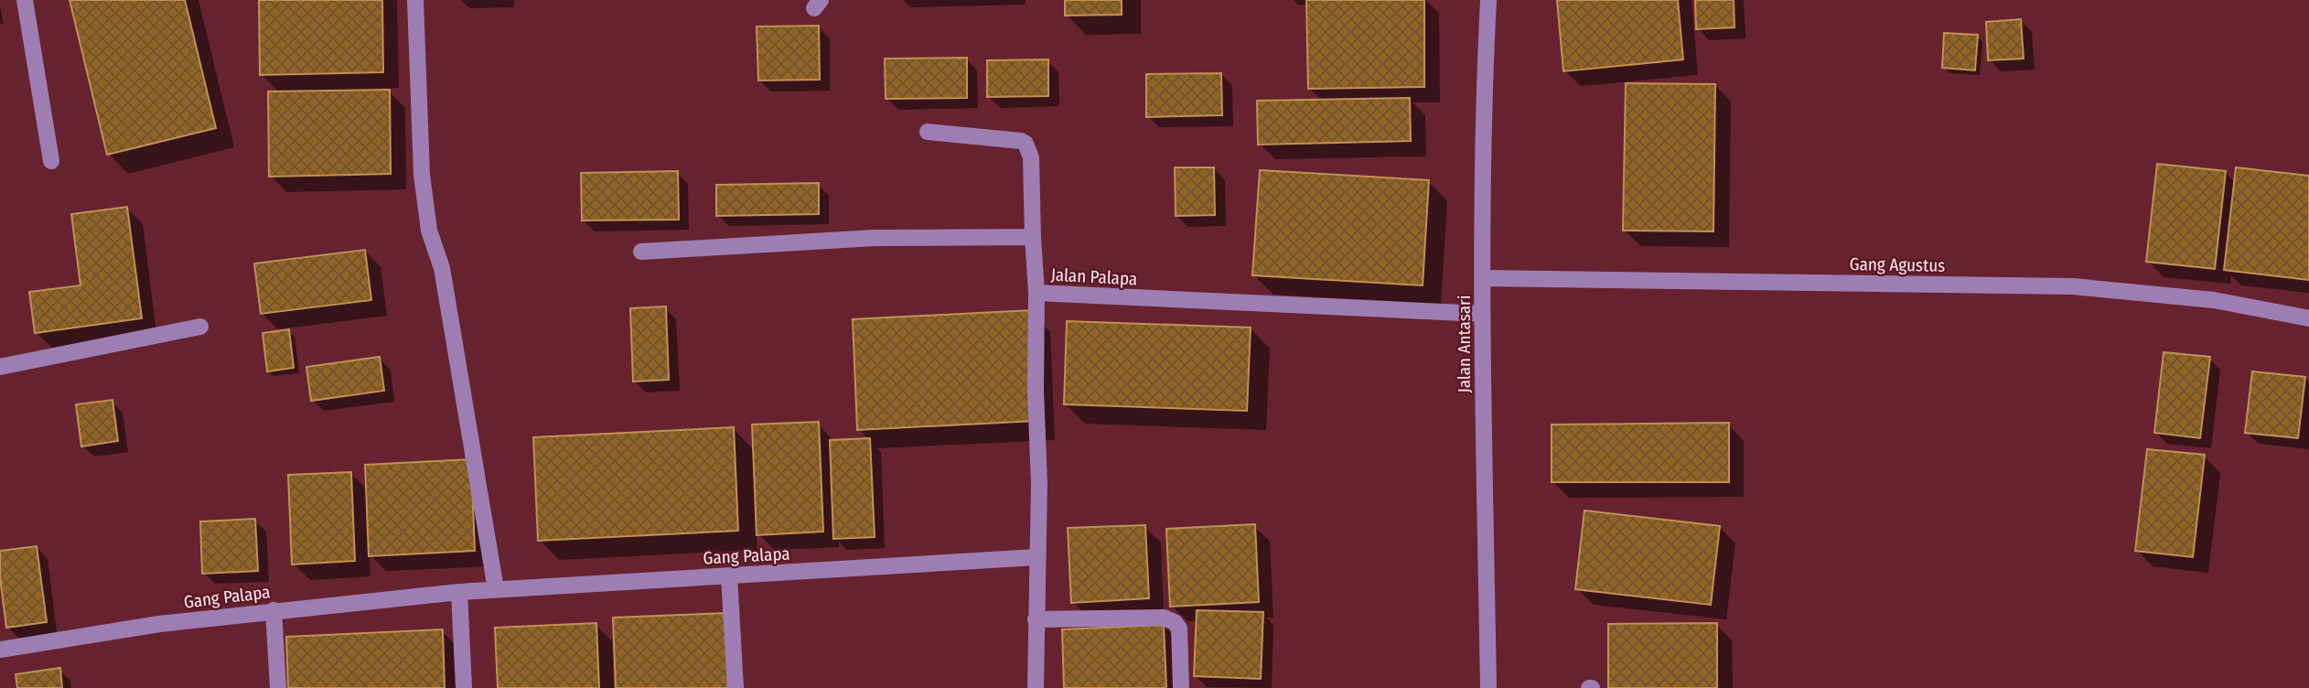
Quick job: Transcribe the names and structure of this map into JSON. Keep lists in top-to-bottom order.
{
  "streets": {
    "street": [
      "Gang Agustus",
      "Jalan Palapa",
      "Jalan Antasari",
      "Gang Palapa"
    ]
  },
  "crossings": [
    ["Gang Agustus", "Jalan Antasari"],
    ["Jalan Palapa", "Jalan Antasari"]
  ]
}
